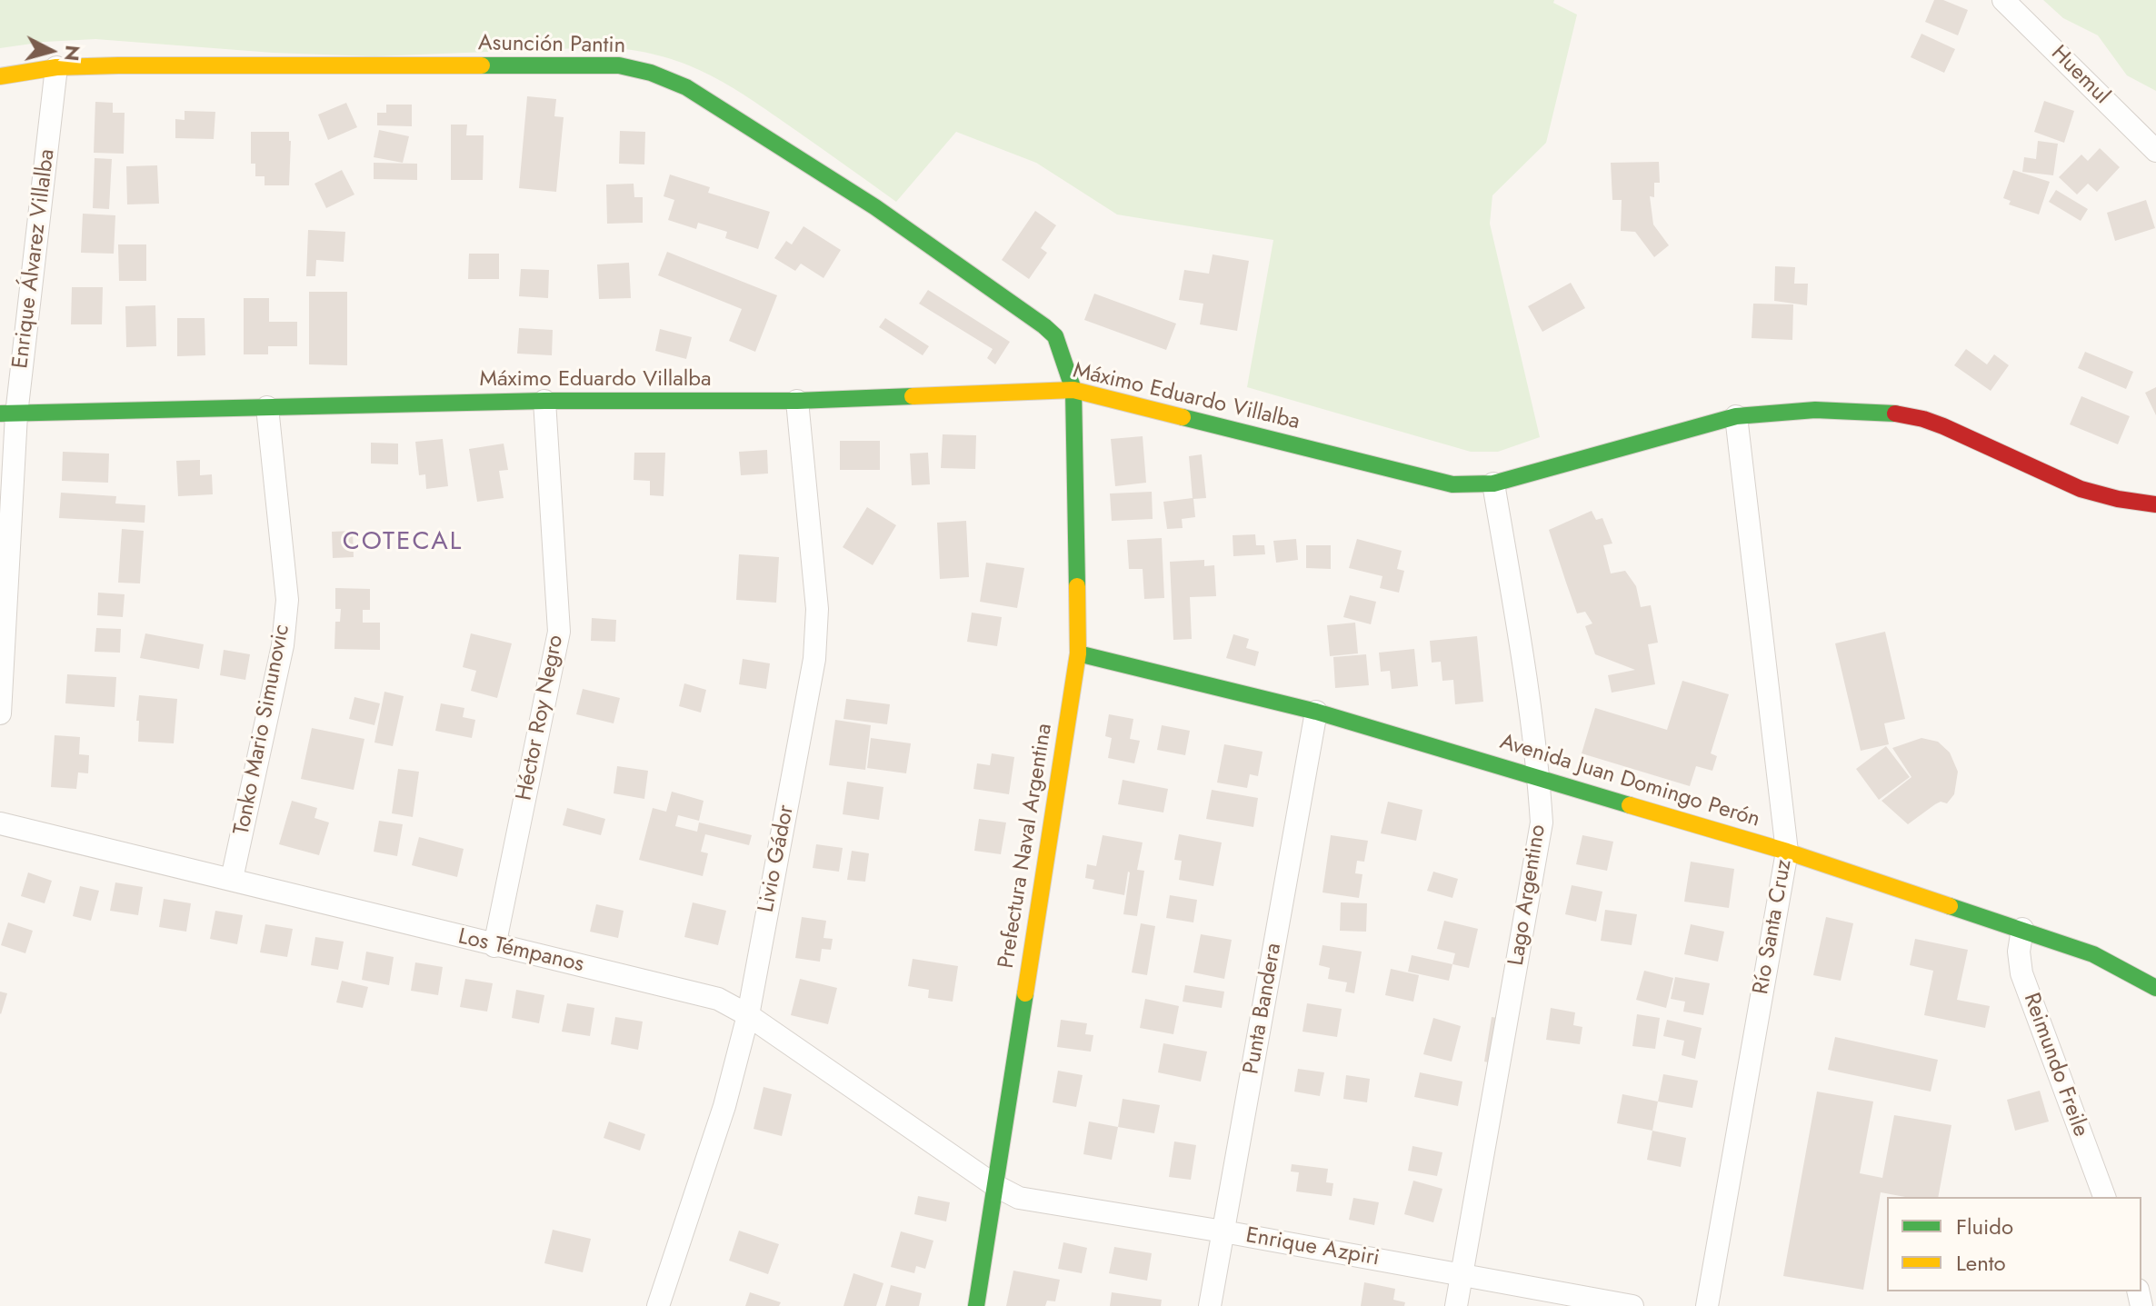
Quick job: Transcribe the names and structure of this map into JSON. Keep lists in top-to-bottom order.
{
  "streets": {
    "street": [
      "Asunción Pantin",
      "Huemul",
      "Enrique Álvarez Villalba",
      "Máximo Eduardo Villalba",
      "Héctor Roy Negro",
      "Tonko Mario Simunovic",
      "Avenida Juan Domingo Perón",
      "Prefectura Naval Argentina",
      "Livio Gádor",
      "Lago Argentino",
      "Río Santa Cruz",
      "Los Témpanos",
      "Punta Bandera",
      "Reimundo Freile",
      "Enrique Azpiri"
    ]
  },
  "crossings": [
    ["Asunción Pantin", "Enrique Álvarez Villalba"],
    ["Asunción Pantin", "Máximo Eduardo Villalba"],
    ["Asunción Pantin", "Prefectura Naval Argentina"],
    ["Enrique Álvarez Villalba", "Máximo Eduardo Villalba"],
    ["Máximo Eduardo Villalba", "Héctor Roy Negro"],
    ["Máximo Eduardo Villalba", "Tonko Mario Simunovic"],
    ["Máximo Eduardo Villalba", "Prefectura Naval Argentina"],
    ["Máximo Eduardo Villalba", "Livio Gádor"],
    ["Máximo Eduardo Villalba", "Lago Argentino"],
    ["Máximo Eduardo Villalba", "Río Santa Cruz"],
    ["Héctor Roy Negro", "Los Témpanos"],
    ["Tonko Mario Simunovic", "Los Témpanos"],
    ["Avenida Juan Domingo Perón", "Prefectura Naval Argentina"],
    ["Avenida Juan Domingo Perón", "Lago Argentino"],
    ["Avenida Juan Domingo Perón", "Río Santa Cruz"],
    ["Avenida Juan Domingo Perón", "Punta Bandera"],
    ["Avenida Juan Domingo Perón", "Reimundo Freile"],
    ["Prefectura Naval Argentina", "Los Témpanos"],
    ["Prefectura Naval Argentina", "Enrique Azpiri"],
    ["Livio Gádor", "Los Témpanos"],
    ["Lago Argentino", "Enrique Azpiri"],
    ["Los Témpanos", "Enrique Azpiri"],
    ["Punta Bandera", "Enrique Azpiri"]
  ],
  "districts": ["COTECAL"],
  "legend": ["Fluido", "Lento"],
  "north": "right"
}
